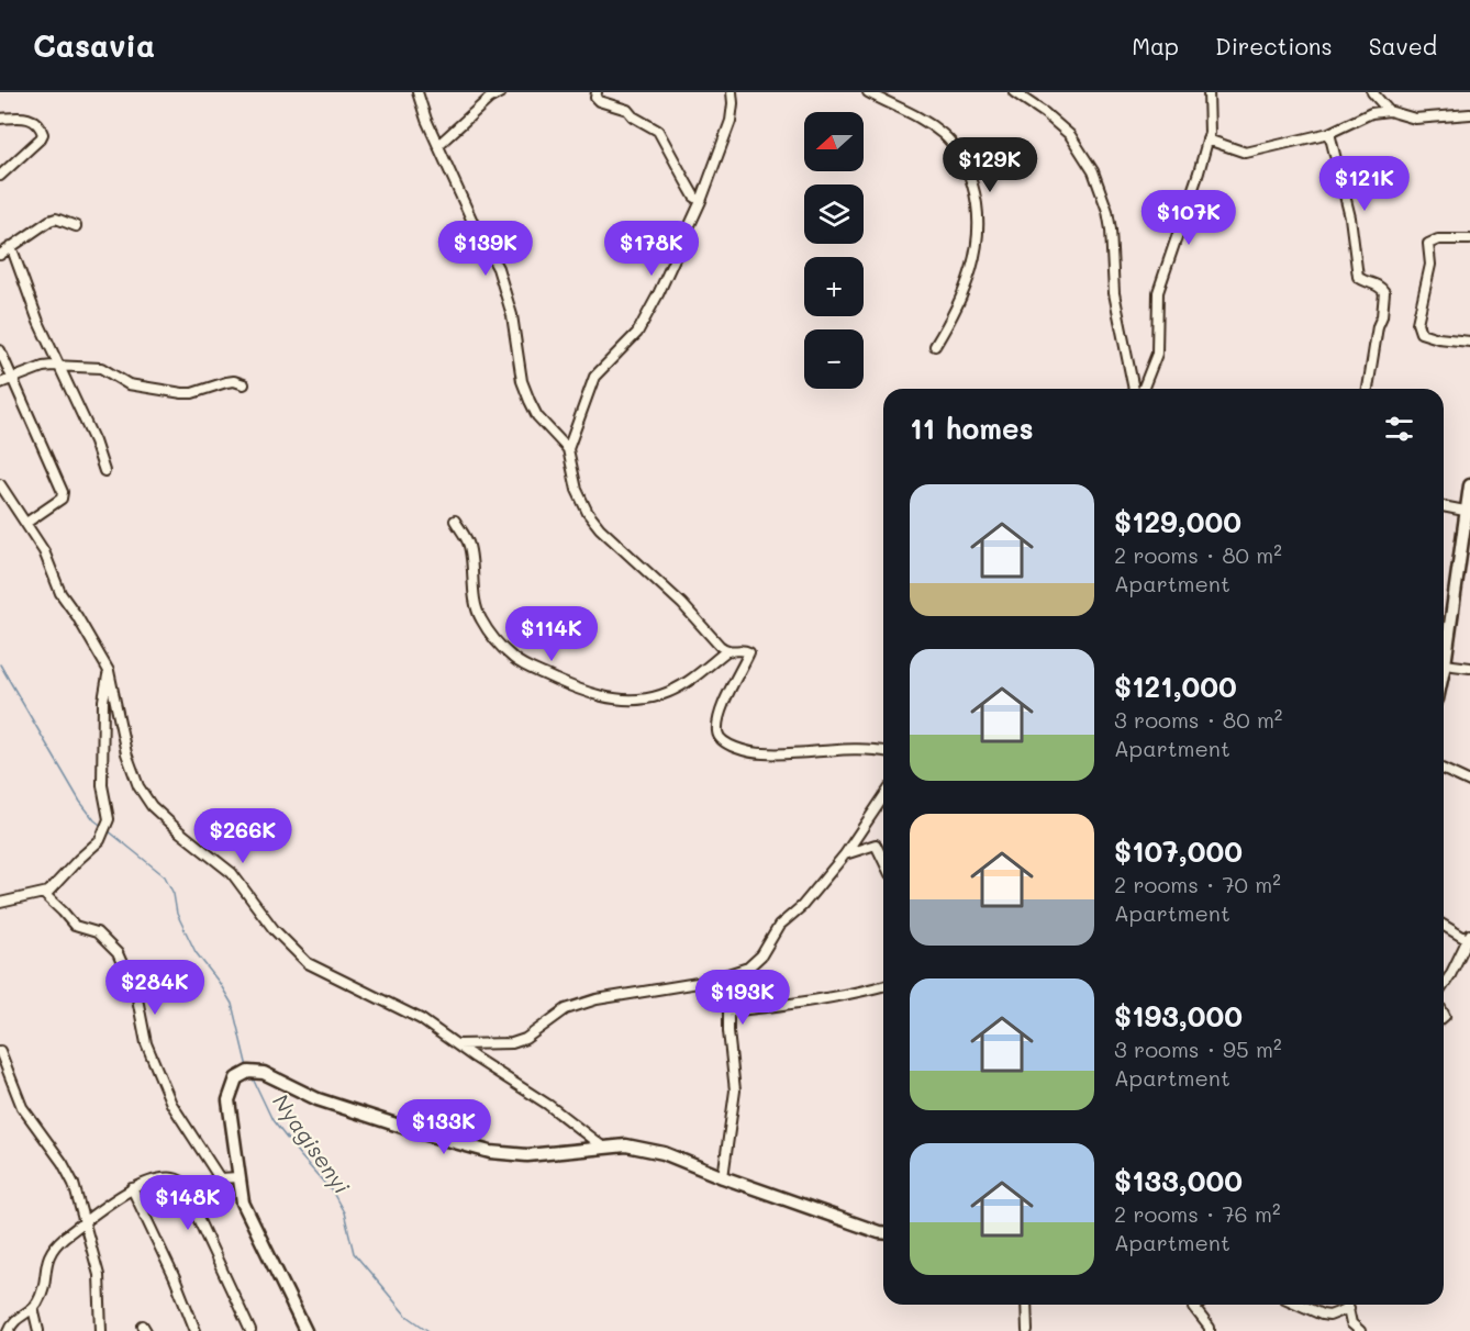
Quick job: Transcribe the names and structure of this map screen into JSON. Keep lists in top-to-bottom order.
{
  "water": ["Nyagisenyi"],
  "north": "left",
  "page": {
    "header": "Casavia",
    "nav": ["Map", "Directions", "Saved"],
    "map_buttons": ["+", "−"],
    "price": [
      "$129K",
      "$121K",
      "$107K",
      "$139K",
      "$178K",
      "$114K",
      "$266K",
      "$284K",
      "$193K",
      "$133K",
      "$148K"
    ],
    "heading": "11 homes",
    "list": [
      {
        "name": "$129,000",
        "note": "2 rooms · 80 m² · Apartment"
      },
      {
        "name": "$121,000",
        "note": "3 rooms · 80 m² · Apartment"
      },
      {
        "name": "$107,000",
        "note": "2 rooms · 70 m² · Apartment"
      },
      {
        "name": "$193,000",
        "note": "3 rooms · 95 m² · Apartment"
      },
      {
        "name": "$133,000",
        "note": "2 rooms · 76 m² · Apartment"
      }
    ]
  }
}
